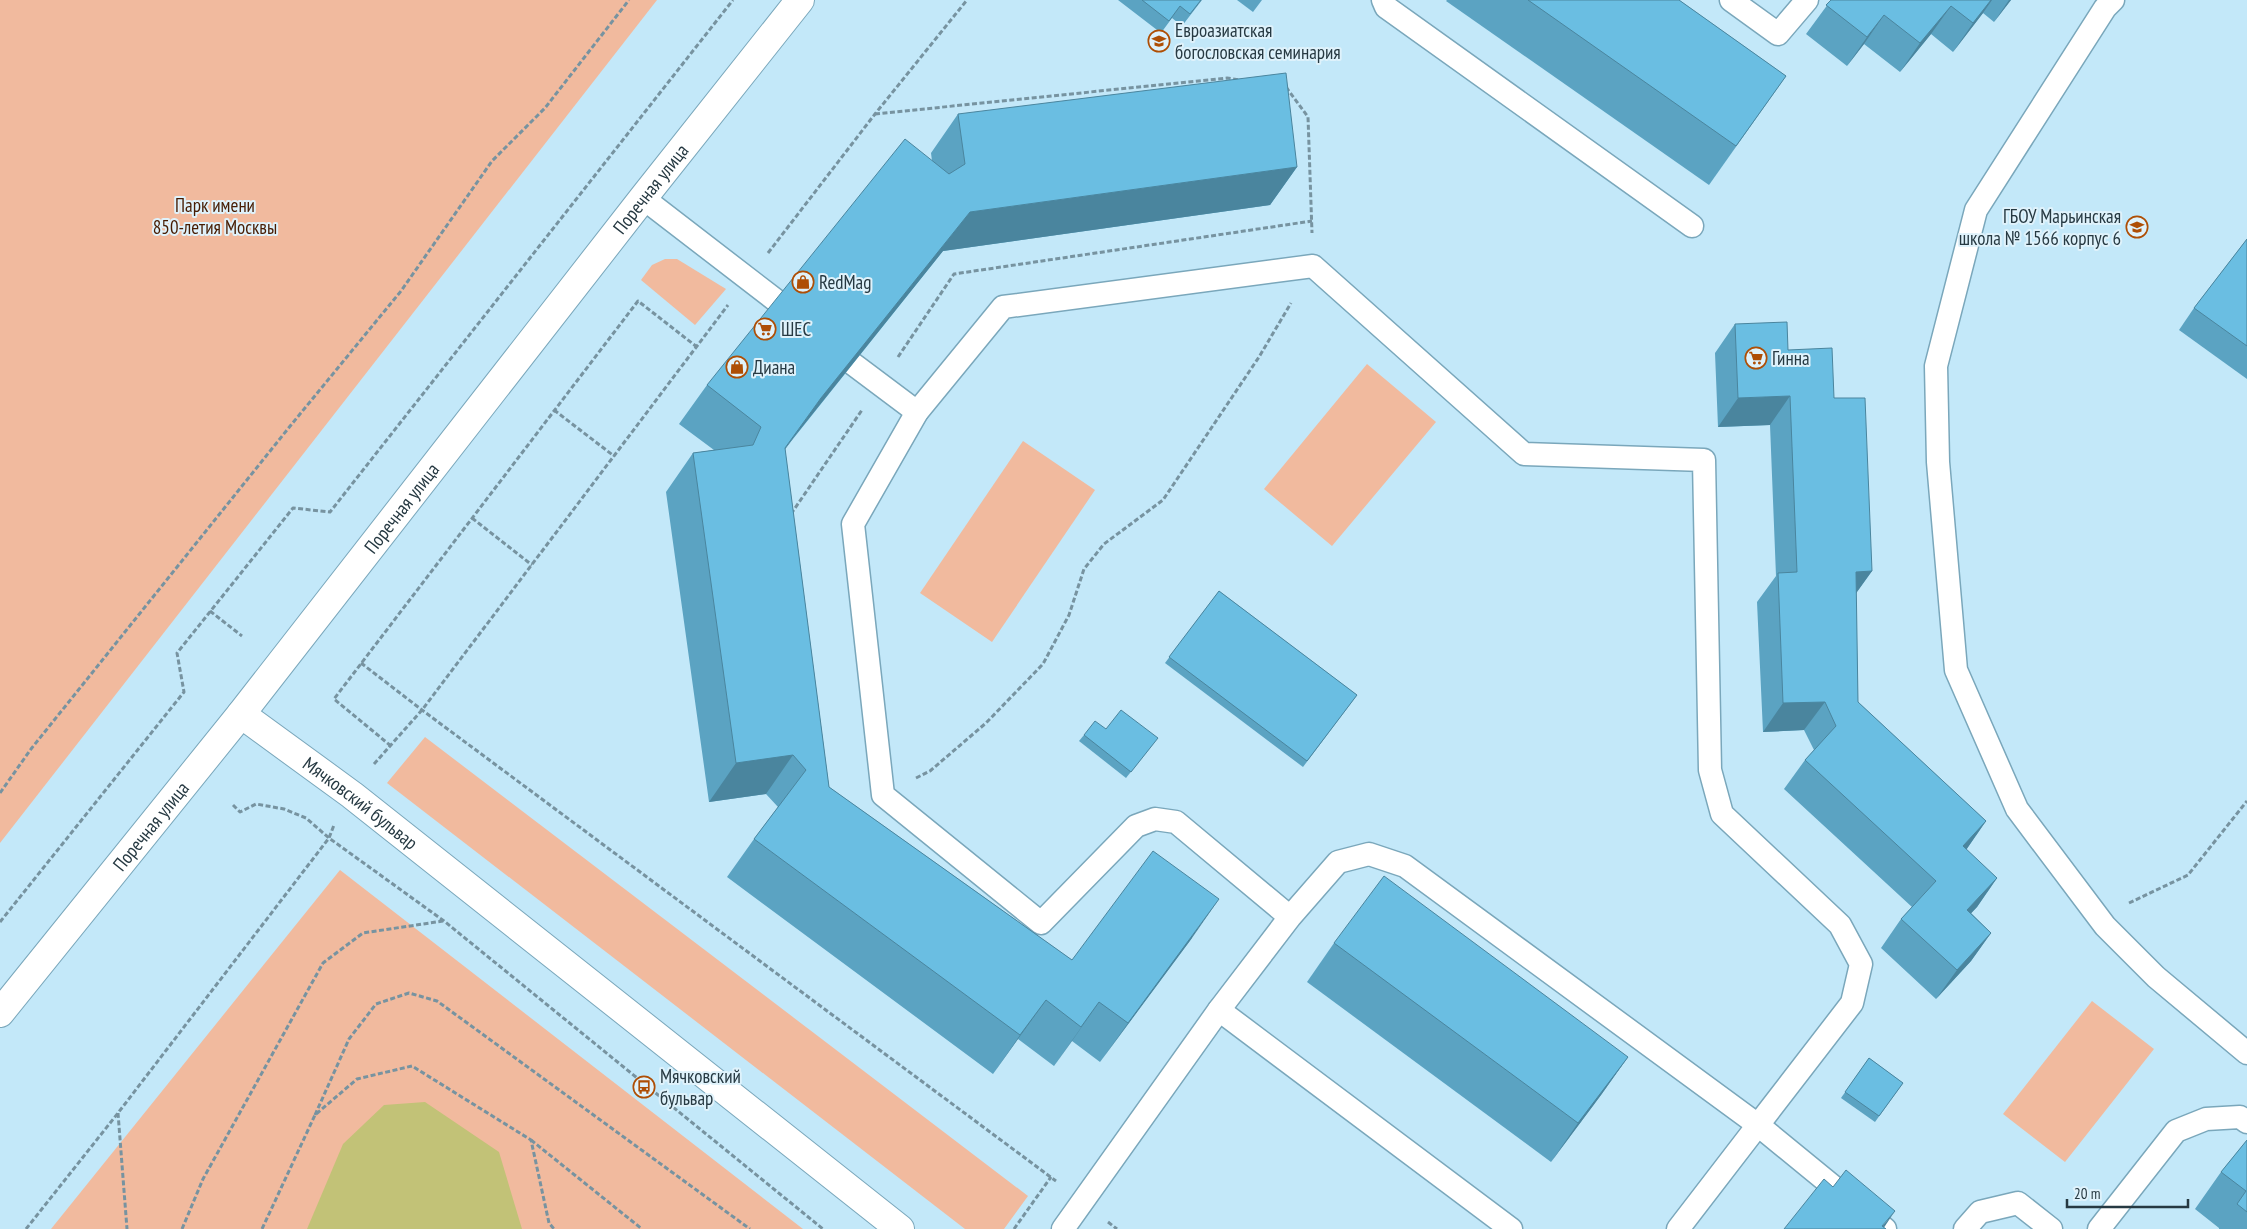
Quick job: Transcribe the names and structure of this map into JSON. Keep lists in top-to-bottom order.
{
  "streets": {
    "main road": ["Поречная улица", "Мячковский бульвар"]
  },
  "crossings": [
    ["Поречная улица", "Мячковский бульвар"]
  ],
  "parks": ["Парк имени 850-летия Москвы"],
  "places": {
    "school or university": ["Евроазиатская богословская семинария", "ГБОУ Марьинская школа № 1566 корпус 6"],
    "shop": ["RedMag", "Диана"],
    "supermarket": ["ШЕС", "Гинна"],
    "bus stop": ["Мячковский бульвар"]
  },
  "scale_bar": "20 m"
}
